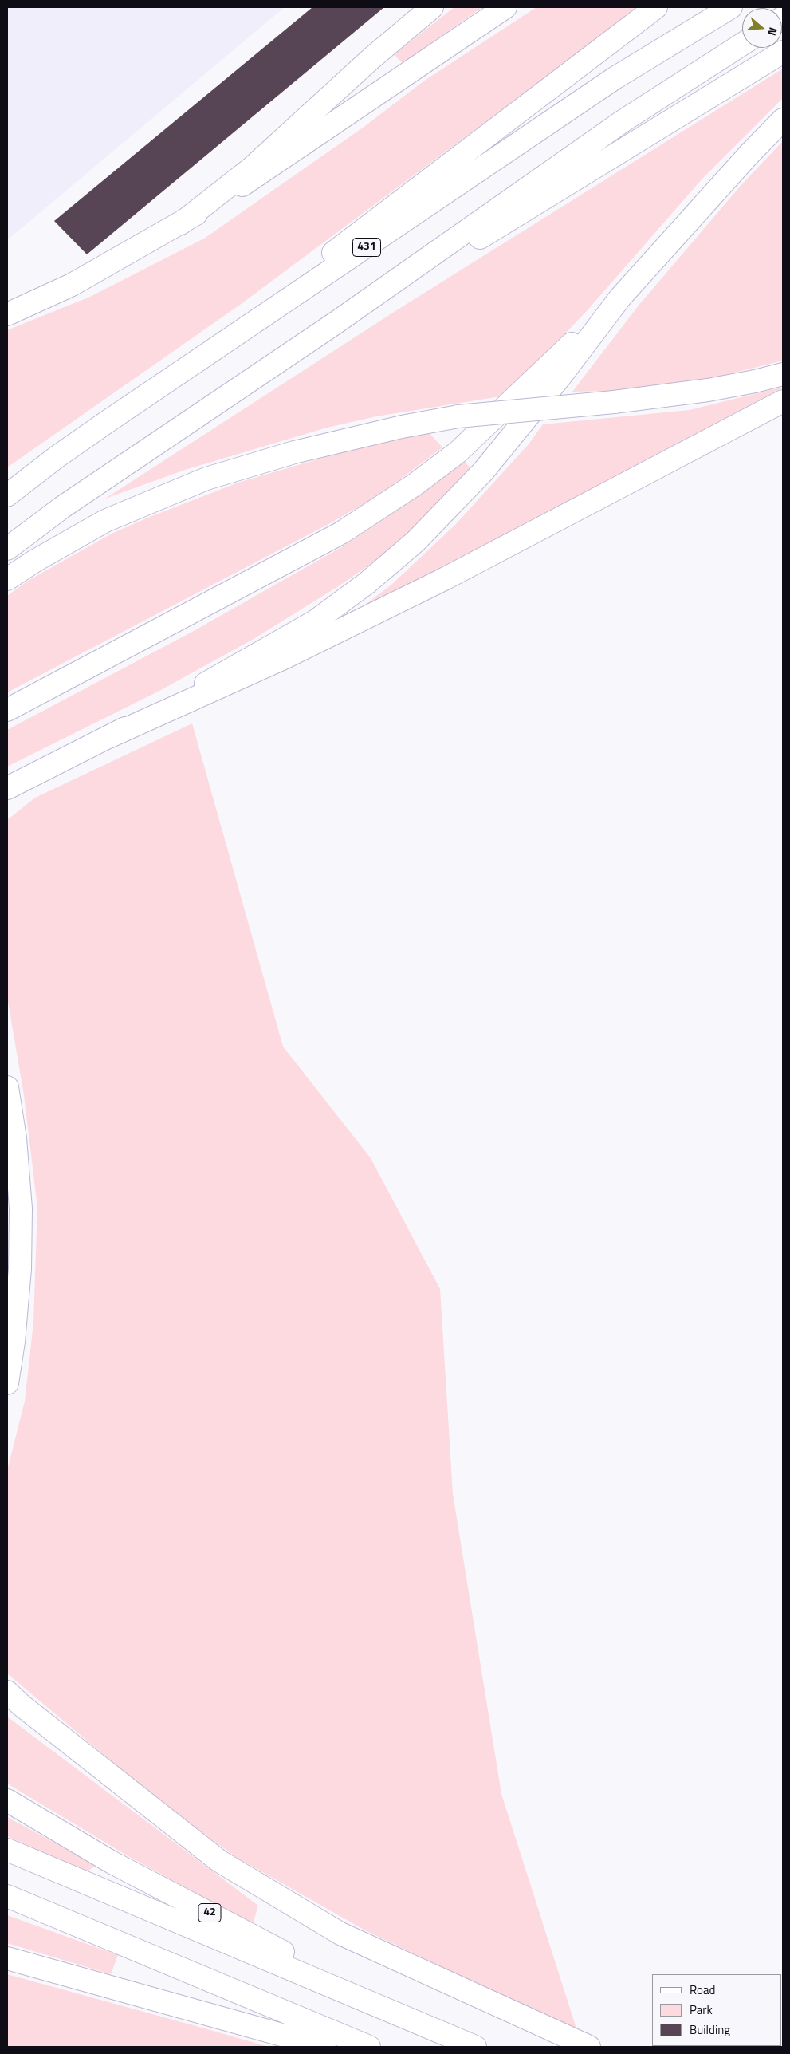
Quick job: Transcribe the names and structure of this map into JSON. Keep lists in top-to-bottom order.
{
  "streets": {
    "main road": ["431", "42"]
  },
  "legend": ["Road", "Park", "Building"],
  "north": "right"
}
